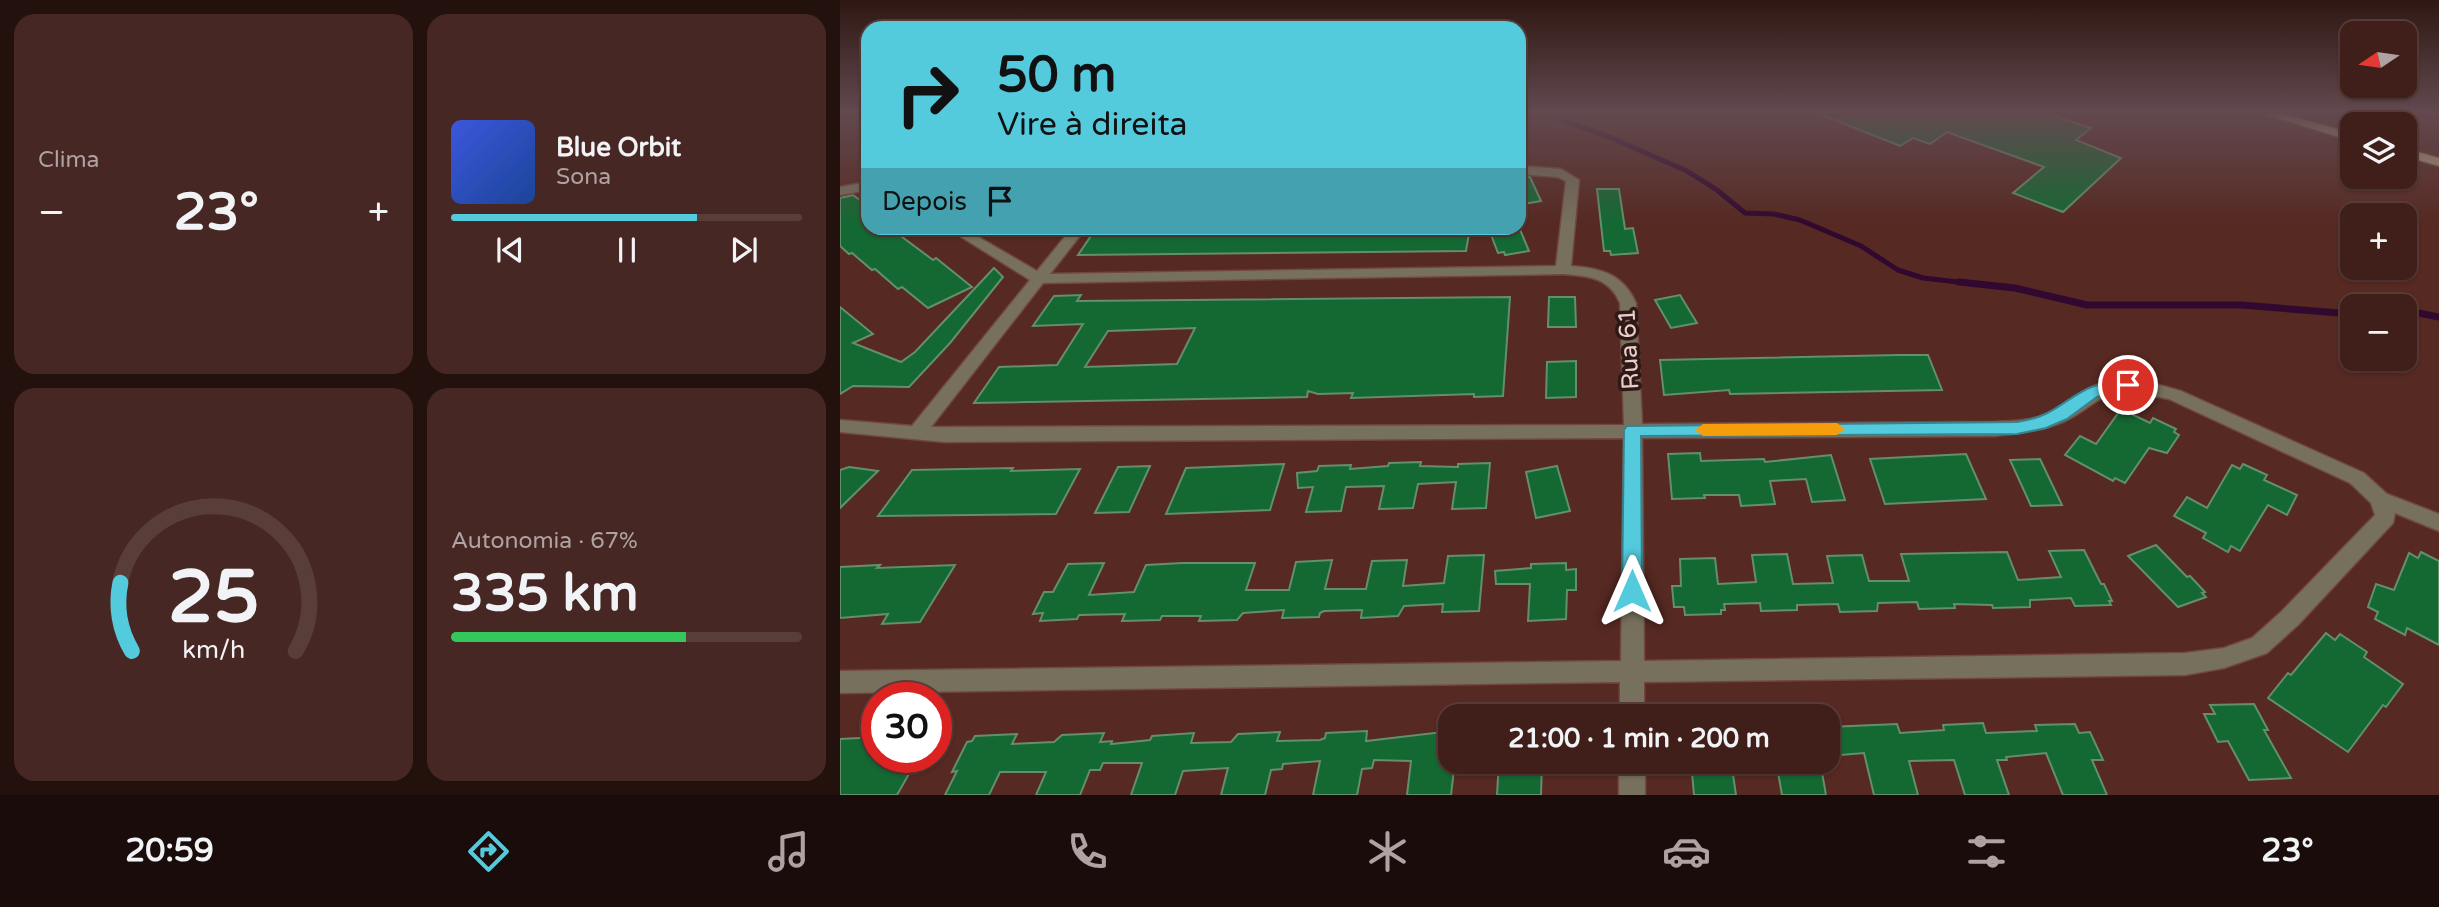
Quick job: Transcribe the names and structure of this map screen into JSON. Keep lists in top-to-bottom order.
{
  "streets": {
    "street": ["Rua 61"]
  },
  "north": "left",
  "page": {
    "tile": [
      "Clima",
      ["Autonomia · 67%", "335 km"]
    ],
    "map_buttons": ["+", "−"],
    "turn": ["50 m", "Vire à direita"],
    "song": ["Blue Orbit", "Sona"],
    "then": "Depois",
    "heat": ["−", "23°", "+"],
    "limit": "30",
    "trip": "21:00 · 1 min · 200 m",
    "tabs": ["20:59", "23°"],
    "gauge": ["25", "km/h"]
  }
}
